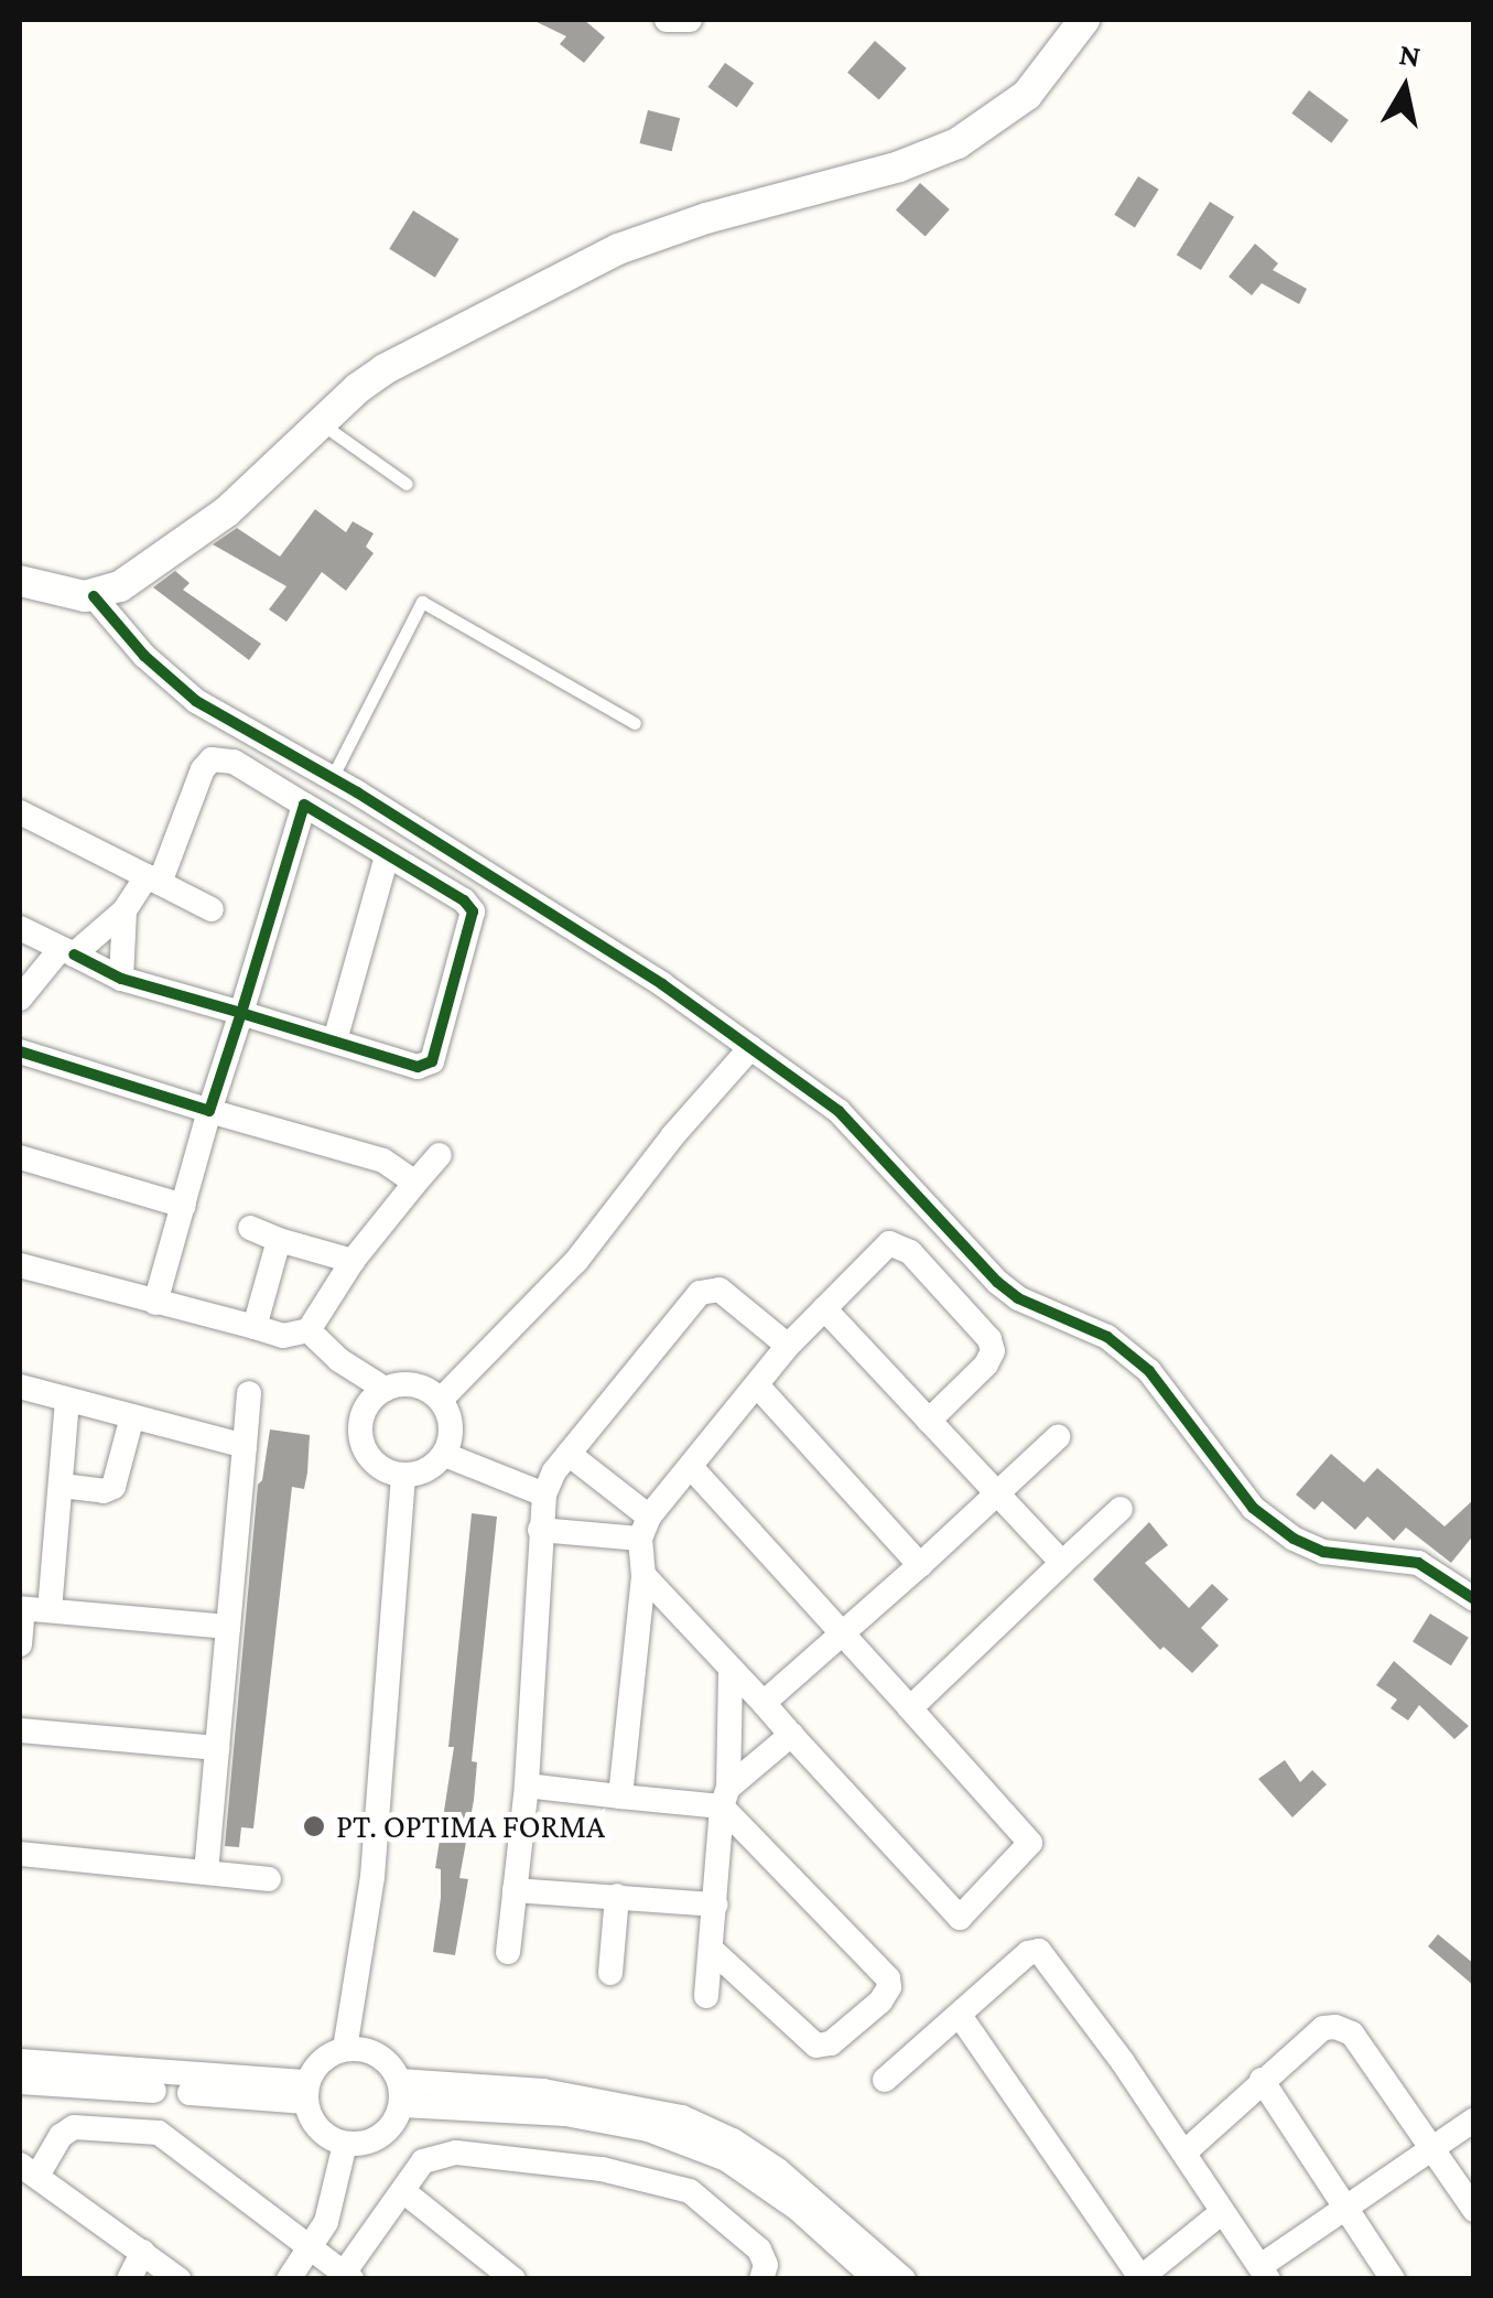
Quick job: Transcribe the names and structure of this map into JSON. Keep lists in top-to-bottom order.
{
  "places": ["PT. OPTIMA FORMA"],
  "north": "top"
}
